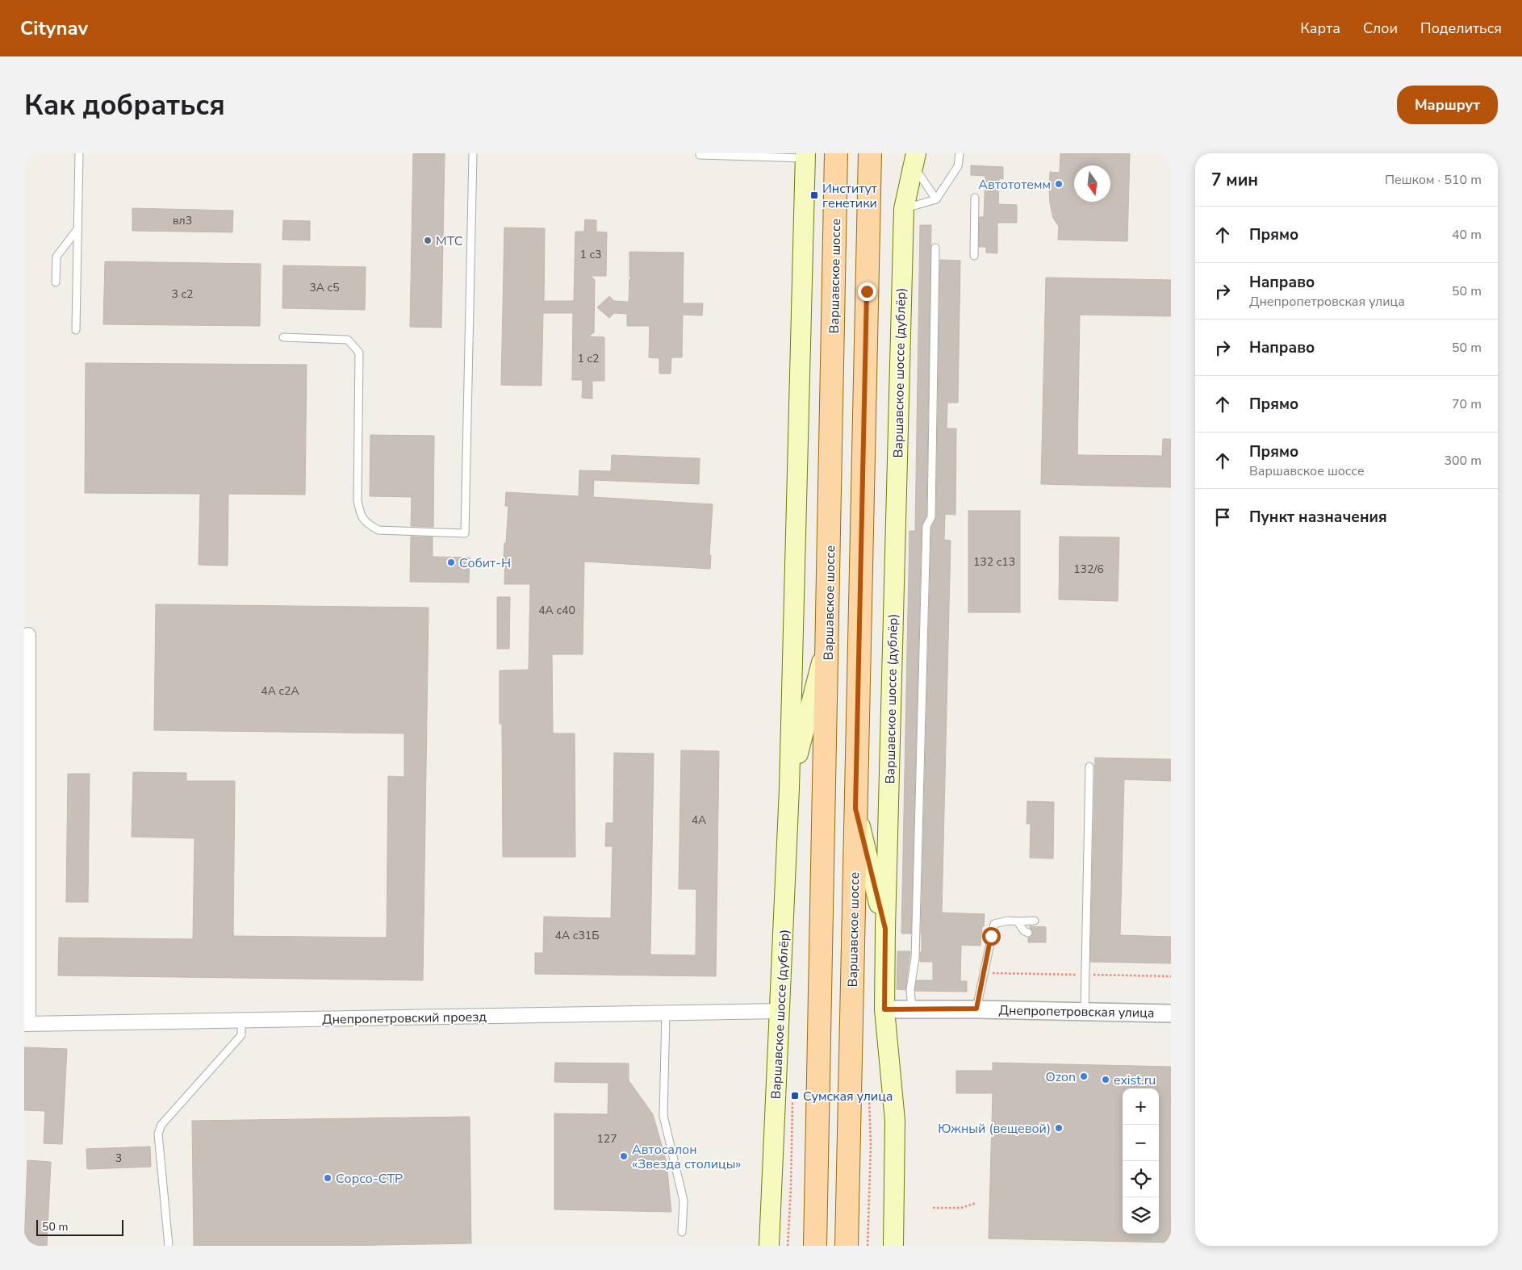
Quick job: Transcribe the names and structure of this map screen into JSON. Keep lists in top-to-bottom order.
{
  "streets": {
    "main road": ["Варшавское шоссе", "Варшавское шоссе (дублёр)"],
    "street": ["Днепропетровская улица", "Днепропетровский проезд"]
  },
  "crossings": [
    ["Варшавское шоссе (дублёр)", "Днепропетровская улица"],
    ["Варшавское шоссе (дублёр)", "Днепропетровский проезд"]
  ],
  "places": {
    "other": [
      "Автототемм",
      "МТС",
      "Собит-Н",
      "Ozon",
      "exist.ru",
      "Южный (вещевой)",
      "Автосалон «Звезда столицы»",
      "Сорсо-СТР"
    ],
    "transit": ["Институт генетики", "Сумская улица"]
  },
  "house_numbers": [
    "вл3",
    "1 с3",
    "3А с5",
    "3 с2",
    "1 с2",
    "132 с13",
    "132/6",
    "4А с40",
    "4А с2А",
    "4А",
    "4А с31Б",
    "127",
    "3"
  ],
  "scale_bar": "50 m",
  "north": "bottom",
  "page": {
    "header": "Citynav",
    "nav": ["Карта", "Слои", "Поделиться"],
    "buttons": "Маршрут",
    "title": "Как добраться",
    "heading": ["7 мин", "Пешком · 510 m"],
    "list": [
      ["Прямо", "40 m"],
      ["Направо", "Днепропетровская улица", "50 m"],
      ["Направо", "50 m"],
      ["Прямо", "70 m"],
      ["Прямо", "Варшавское шоссе", "300 m"],
      "Пункт назначения"
    ],
    "map_buttons": ["+", "−"],
    "scale": "50 m"
  }
}
